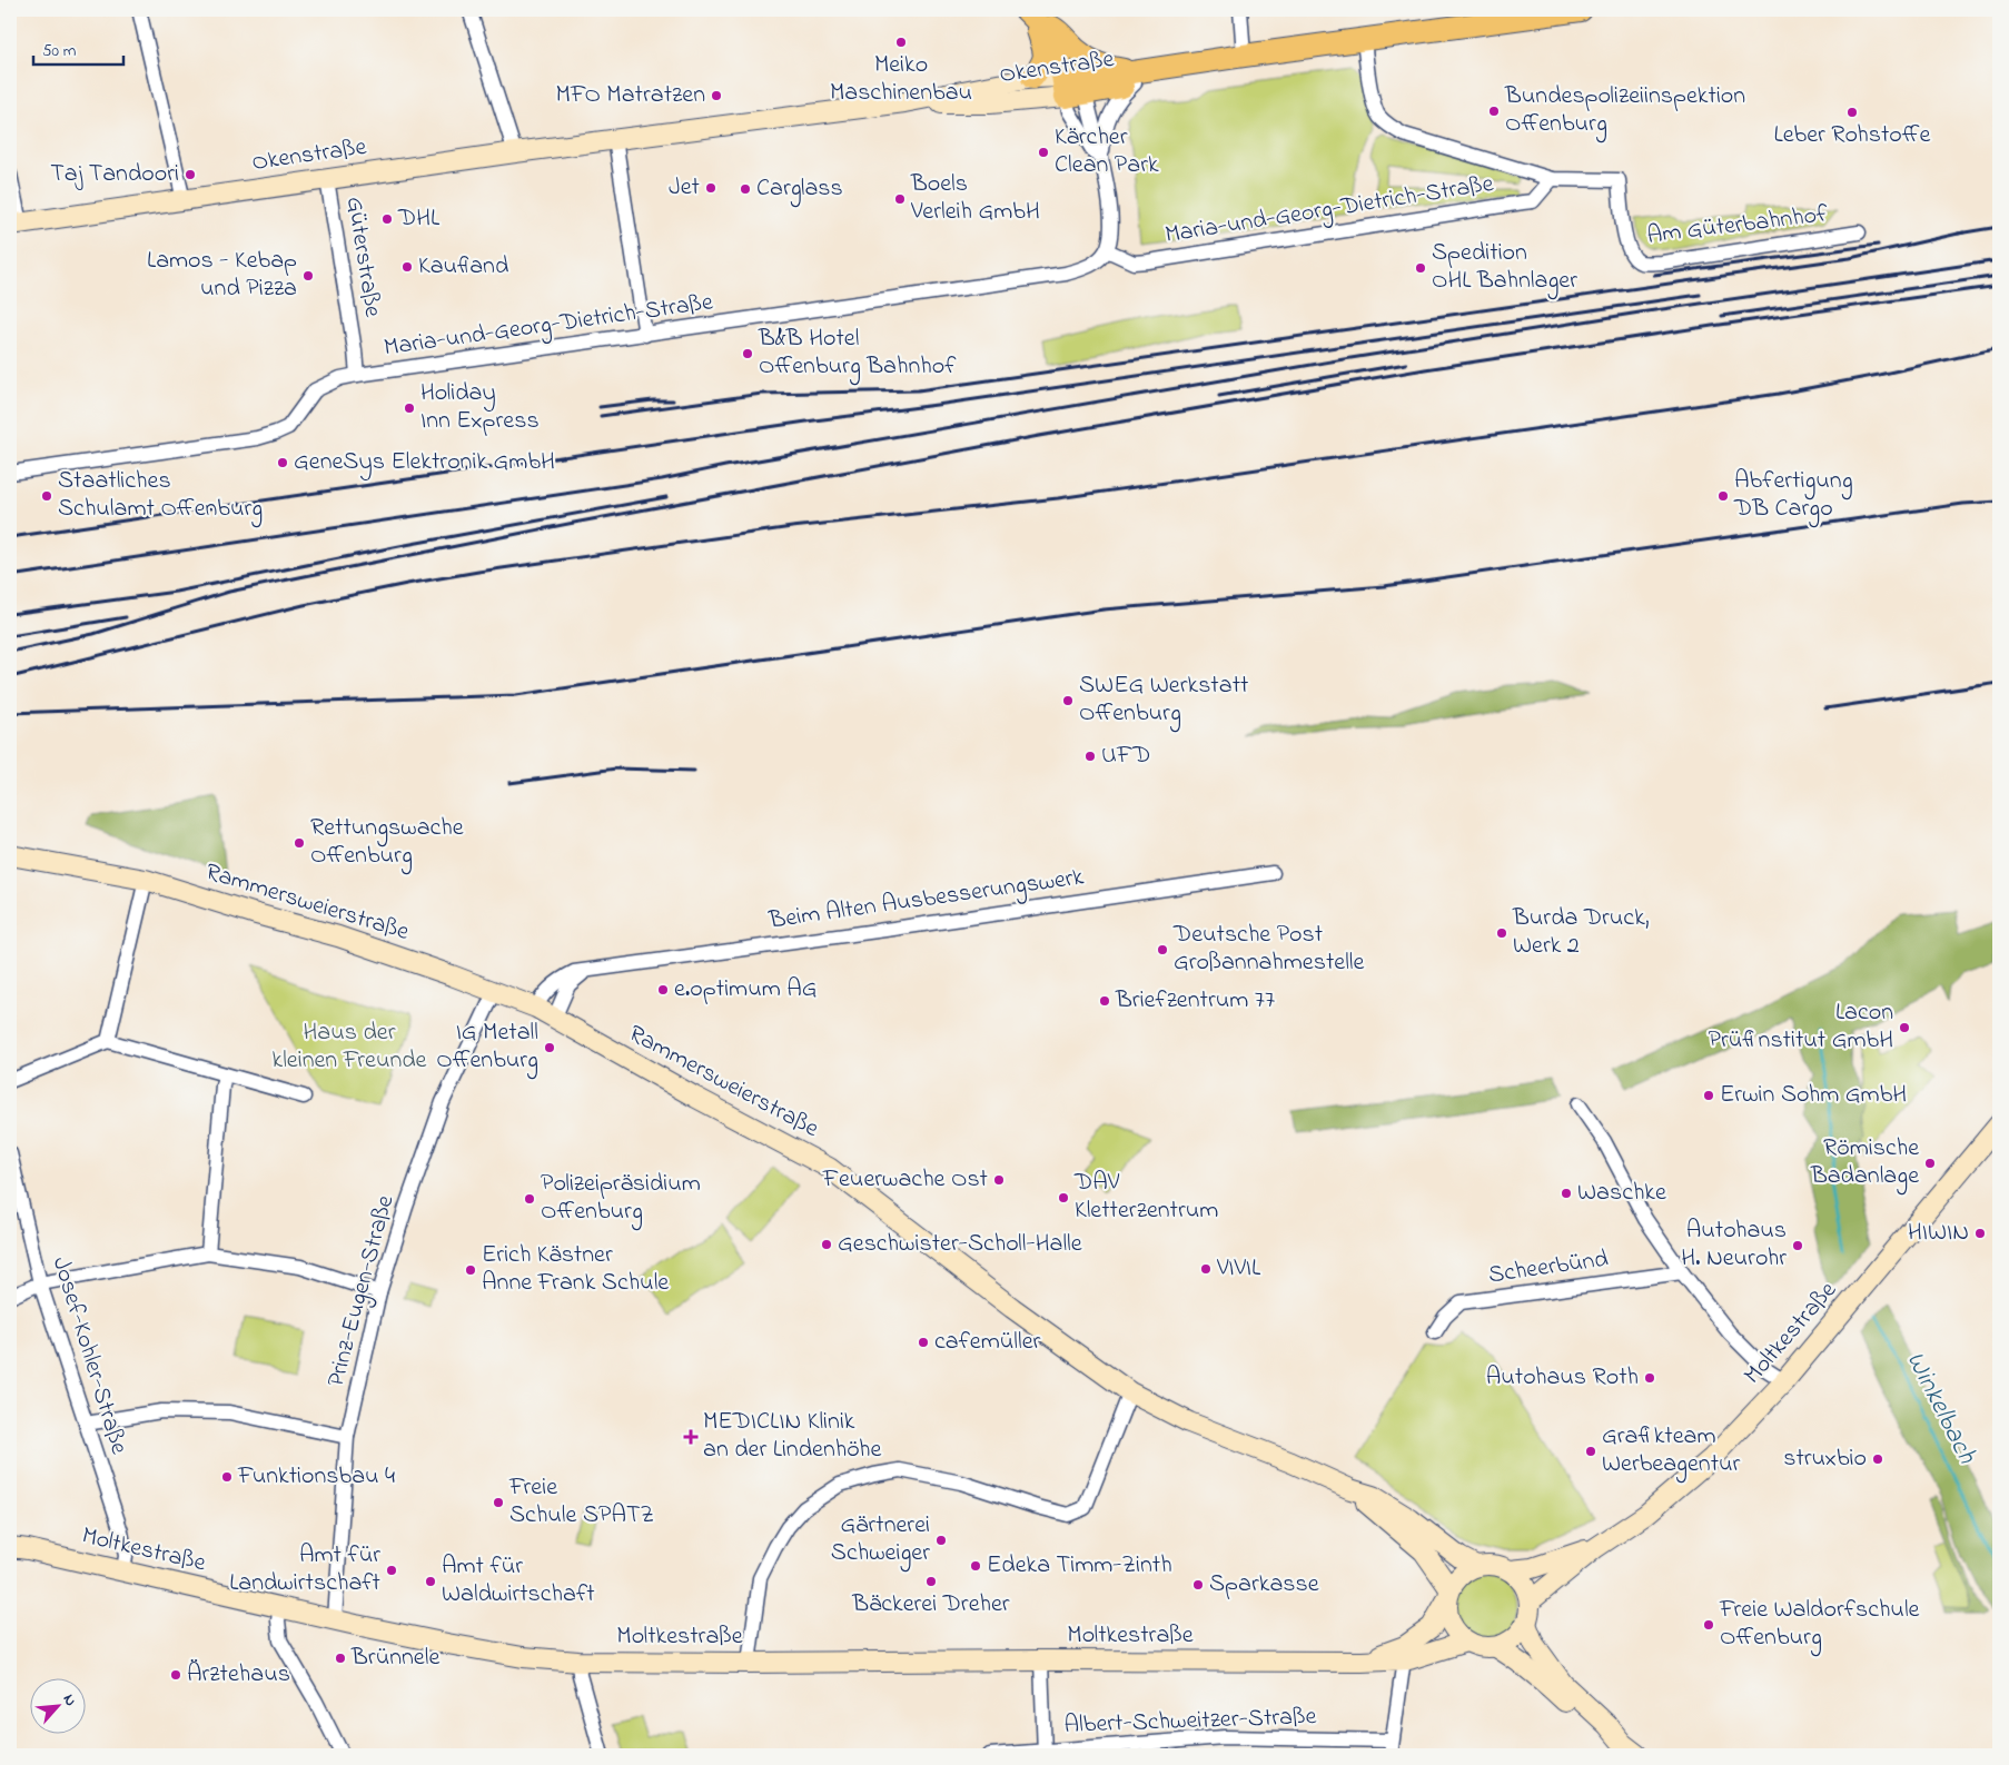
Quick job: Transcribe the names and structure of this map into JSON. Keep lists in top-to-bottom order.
{
  "streets": {
    "main road": ["Okenstraße"],
    "street": [
      "Maria-und-Georg-Dietrich-Straße",
      "Am Güterbahnhof",
      "Güterstraße",
      "Beim Alten Ausbesserungswerk",
      "Rammersweierstraße",
      "Scheerbünd",
      "Prinz-Eugen-Straße",
      "Moltkestraße",
      "Josef-Kohler-Straße",
      "Albert-Schweitzer-Straße"
    ]
  },
  "crossings": [
    ["Okenstraße", "Am Güterbahnhof"],
    ["Okenstraße", "Güterstraße"],
    ["Maria-und-Georg-Dietrich-Straße", "Am Güterbahnhof"],
    ["Maria-und-Georg-Dietrich-Straße", "Güterstraße"],
    ["Beim Alten Ausbesserungswerk", "Rammersweierstraße"],
    ["Rammersweierstraße", "Prinz-Eugen-Straße"],
    ["Rammersweierstraße", "Moltkestraße"],
    ["Prinz-Eugen-Straße", "Moltkestraße"],
    ["Moltkestraße", "Josef-Kohler-Straße"]
  ],
  "water": ["Winkelbach"],
  "parks": ["Haus der kleinen Freunde"],
  "places": {
    "other": [
      "Meiko Maschinenbau",
      "MFO Matratzen",
      "Bundespolizeiinspektion Offenburg",
      "Leber Rohstoffe",
      "Kärcher Clean Park",
      "Taj Tandoori",
      "Jet",
      "Carglass",
      "Boels Verleih GmbH",
      "DHL",
      "Kaufland",
      "Spedition OHL Bahnlager",
      "Lamos - Kebap und Pizza",
      "B&B Hotel Offenburg Bahnhof",
      "Holiday Inn Express",
      "GeneSys Elektronik GmbH",
      "Staatliches Schulamt Offenburg",
      "Abfertigung DB Cargo",
      "SWEG Werkstatt Offenburg",
      "UFD",
      "Rettungswache Offenburg",
      "Burda Druck, Werk 2",
      "Deutsche Post Großannahmestelle",
      "e.optimum AG",
      "Briefzentrum 77",
      "Lacon Prüfinstitut GmbH",
      "IG Metall Offenburg",
      "Erwin Sohm GmbH",
      "Römische Badanlage",
      "Feuerwache Ost",
      "Waschke",
      "DAV Kletterzentrum",
      "Polizeipräsidium Offenburg",
      "HIWIN",
      "Geschwister-Scholl-Halle",
      "Autohaus H. Neurohr",
      "VIVIL",
      "Erich Kästner Anne Frank Schule",
      "cafemüller",
      "Autohaus Roth",
      "Grafikteam Werbeagentur",
      "struxbio",
      "Funktionsbau 4",
      "Freie Schule SPATZ",
      "Gärtnerei Schweiger",
      "Edeka Timm-Zinth",
      "Amt für Landwirtschaft",
      "Amt für Waldwirtschaft",
      "Bäckerei Dreher",
      "Sparkasse",
      "Freie Waldorfschule Offenburg",
      "Brünnele",
      "Ärztehaus"
    ],
    "health": ["MEDICLIN Klinik an der Lindenhöhe"]
  },
  "scale_bar": "50 m",
  "north": "top right"
}
